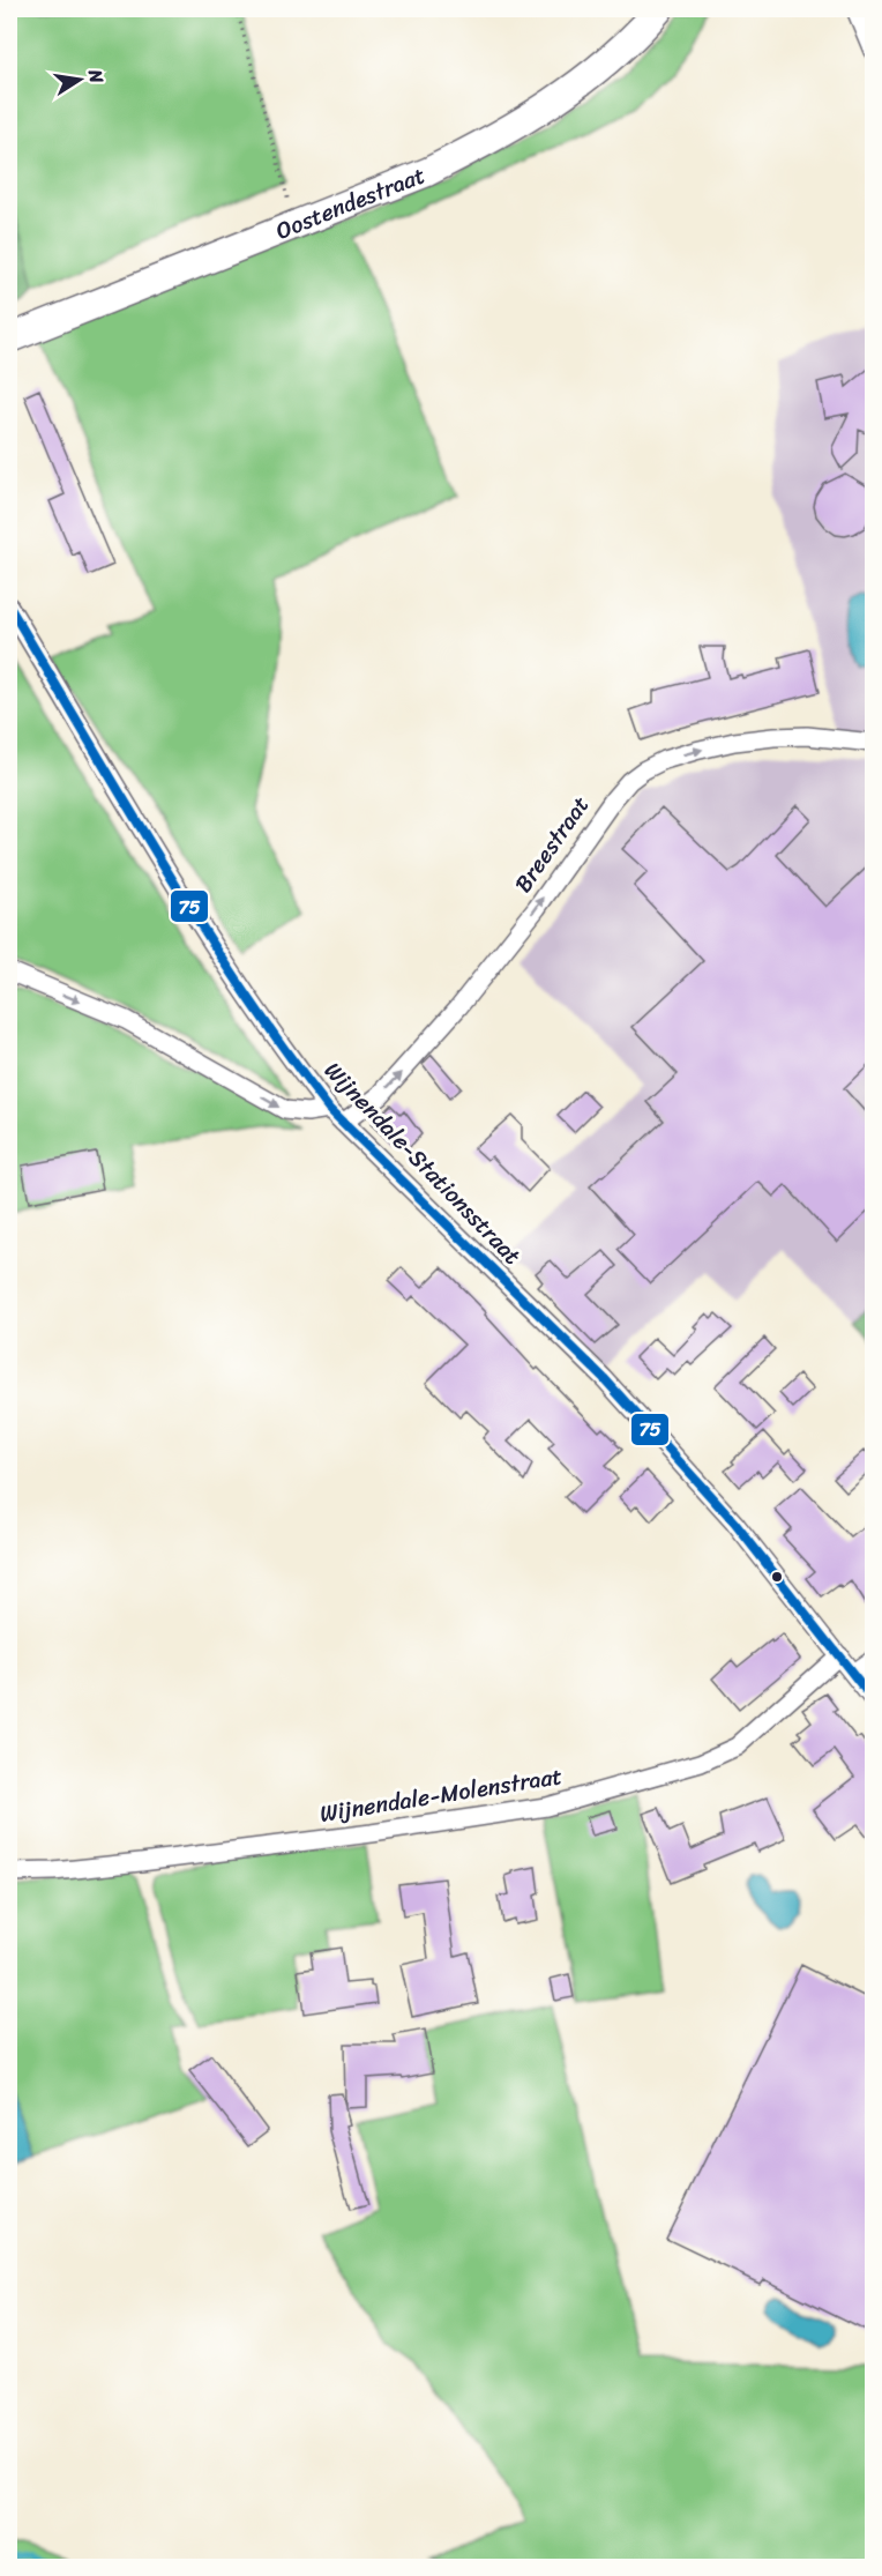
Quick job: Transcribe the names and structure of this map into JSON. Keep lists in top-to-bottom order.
{
  "streets": {
    "main road": ["Oostendestraat"],
    "street": ["Breestraat", "Wijnendale-Stationsstraat", "Wijnendale-Molenstraat"]
  },
  "crossings": [
    ["Breestraat", "Wijnendale-Stationsstraat"],
    ["Wijnendale-Stationsstraat", "Wijnendale-Molenstraat"]
  ],
  "one_way": ["Breestraat"],
  "lines": ["transit line 75"],
  "north": "right"
}
